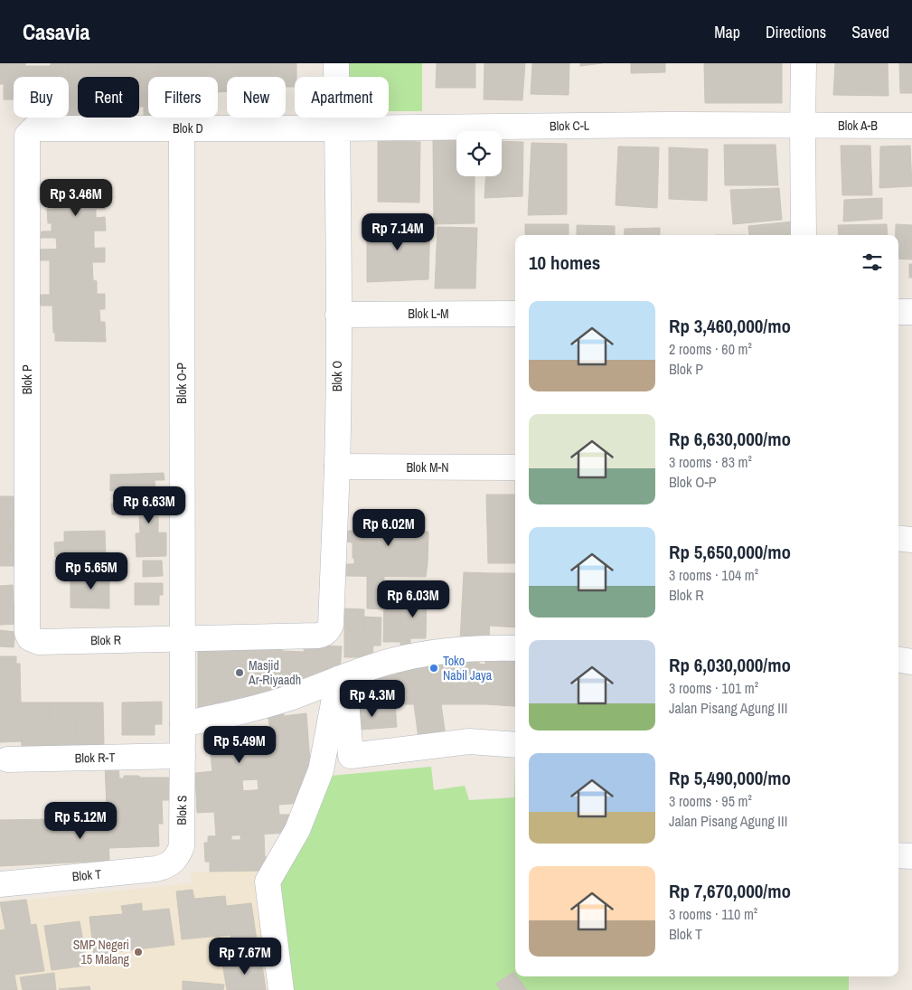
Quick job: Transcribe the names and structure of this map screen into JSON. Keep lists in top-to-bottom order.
{
  "streets": {
    "street": [
      "Blok C-L",
      "Blok A-B",
      "Blok D",
      "Blok L-M",
      "Blok O",
      "Blok P",
      "Blok O-P",
      "Blok M-N",
      "Blok R",
      "Blok R-T",
      "Blok S",
      "Blok T"
    ]
  },
  "crossings": [
    ["Blok C-L", "Blok A-B"],
    ["Blok C-L", "Blok D"],
    ["Blok C-L", "Blok O"],
    ["Blok D", "Blok O"],
    ["Blok D", "Blok P"],
    ["Blok D", "Blok O-P"],
    ["Blok L-M", "Blok O"],
    ["Blok O", "Blok M-N"],
    ["Blok O", "Blok R"],
    ["Blok P", "Blok R"],
    ["Blok O-P", "Blok R"],
    ["Blok O-P", "Blok S"],
    ["Blok R-T", "Blok S"],
    ["Blok S", "Blok T"]
  ],
  "places": ["Toko Nabil Jaya", "Masjid Ar-Riyaadh", "SMP Negeri 15 Malang"],
  "page": {
    "header": "Casavia",
    "nav": ["Map", "Directions", "Saved"],
    "chip": [
      "Buy",
      "Rent",
      "Filters",
      "New",
      "Apartment"
    ],
    "price": [
      "Rp 3.46M",
      "Rp 7.14M",
      "Rp 6.63M",
      "Rp 6.02M",
      "Rp 5.65M",
      "Rp 6.03M",
      "Rp 4.3M",
      "Rp 5.49M",
      "Rp 5.12M",
      "Rp 7.67M"
    ],
    "heading": "10 homes",
    "list": [
      {
        "name": "Rp 3,460,000/mo",
        "note": "2 rooms · 60 m² · Blok P"
      },
      {
        "name": "Rp 6,630,000/mo",
        "note": "3 rooms · 83 m² · Blok O-P"
      },
      {
        "name": "Rp 5,650,000/mo",
        "note": "3 rooms · 104 m² · Blok R"
      },
      {
        "name": "Rp 6,030,000/mo",
        "note": "3 rooms · 101 m² · Jalan Pisang Agung III"
      },
      {
        "name": "Rp 5,490,000/mo",
        "note": "3 rooms · 95 m² · Jalan Pisang Agung III"
      },
      {
        "name": "Rp 7,670,000/mo",
        "note": "3 rooms · 110 m² · Blok T"
      }
    ]
  }
}
